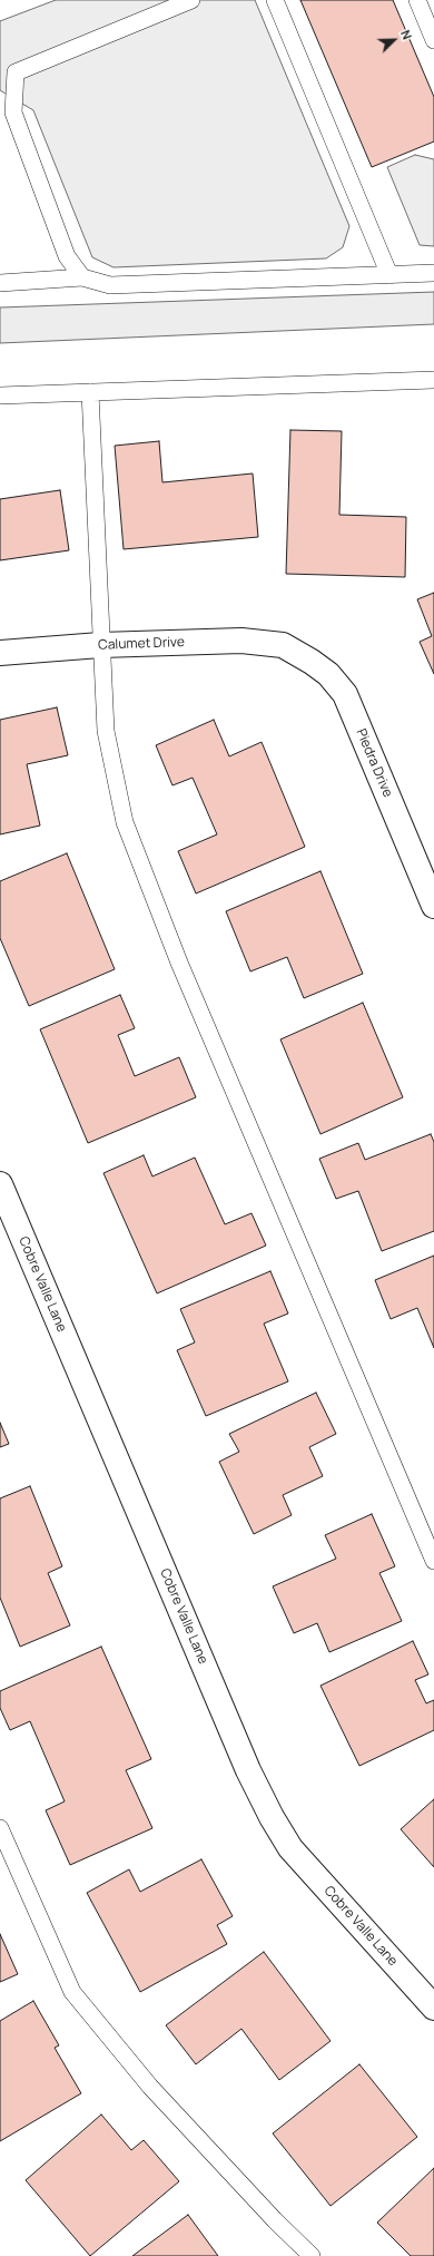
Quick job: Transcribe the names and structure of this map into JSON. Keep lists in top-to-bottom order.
{
  "streets": {
    "street": ["Calumet Drive", "Piedra Drive", "Cobre Valle Lane"]
  },
  "crossings": [
    ["Calumet Drive", "Piedra Drive"]
  ],
  "north": "top right"
}
